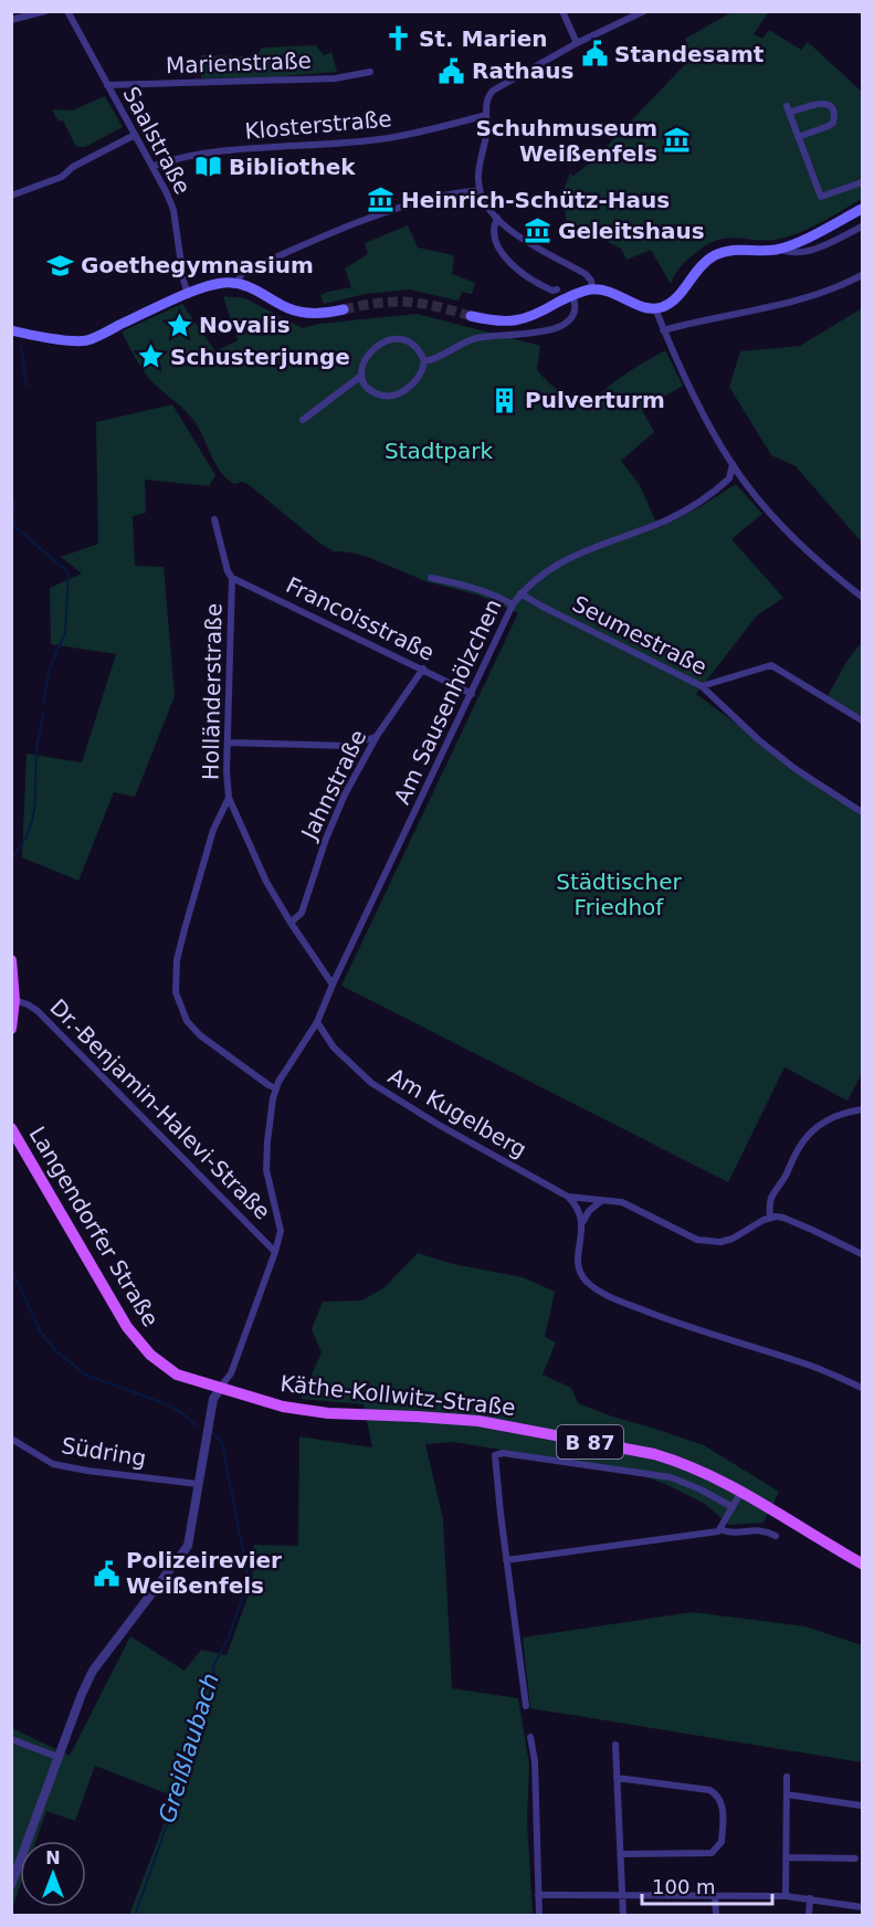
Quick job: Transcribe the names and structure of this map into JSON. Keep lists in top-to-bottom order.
{
  "streets": {
    "main road": ["Langendorfer Straße", "Käthe-Kollwitz-Straße", "B 87"],
    "street": [
      "Marienstraße",
      "Klosterstraße",
      "Saalstraße",
      "Francoisstraße",
      "Seumestraße",
      "Holländerstraße",
      "Am Sausenhölzchen",
      "Jahnstraße",
      "Dr.-Benjamin-Halevi-Straße",
      "Am Kugelberg",
      "Südring"
    ]
  },
  "crossings": [
    ["Marienstraße", "Saalstraße"],
    ["Klosterstraße", "Saalstraße"],
    ["Francoisstraße", "Holländerstraße"],
    ["Francoisstraße", "Am Sausenhölzchen"],
    ["Francoisstraße", "Jahnstraße"],
    ["Seumestraße", "Am Sausenhölzchen"],
    ["Holländerstraße", "Am Sausenhölzchen"],
    ["Am Sausenhölzchen", "Am Kugelberg"],
    ["Langendorfer Straße", "Käthe-Kollwitz-Straße"]
  ],
  "water": ["Greißlaubach"],
  "parks": ["Stadtpark", "Städtischer Friedhof"],
  "places": {
    "church": ["St. Marien"],
    "public building": ["Standesamt", "Rathaus", "Polizeirevier Weißenfels"],
    "museum": ["Schuhmuseum Weißenfels", "Heinrich-Schütz-Haus", "Geleitshaus"],
    "library": ["Bibliothek"],
    "school or university": ["Goethegymnasium"],
    "place": ["Novalis", "Schusterjunge"],
    "building": ["Pulverturm"]
  },
  "scale_bar": "100 m",
  "north": "top"
}
